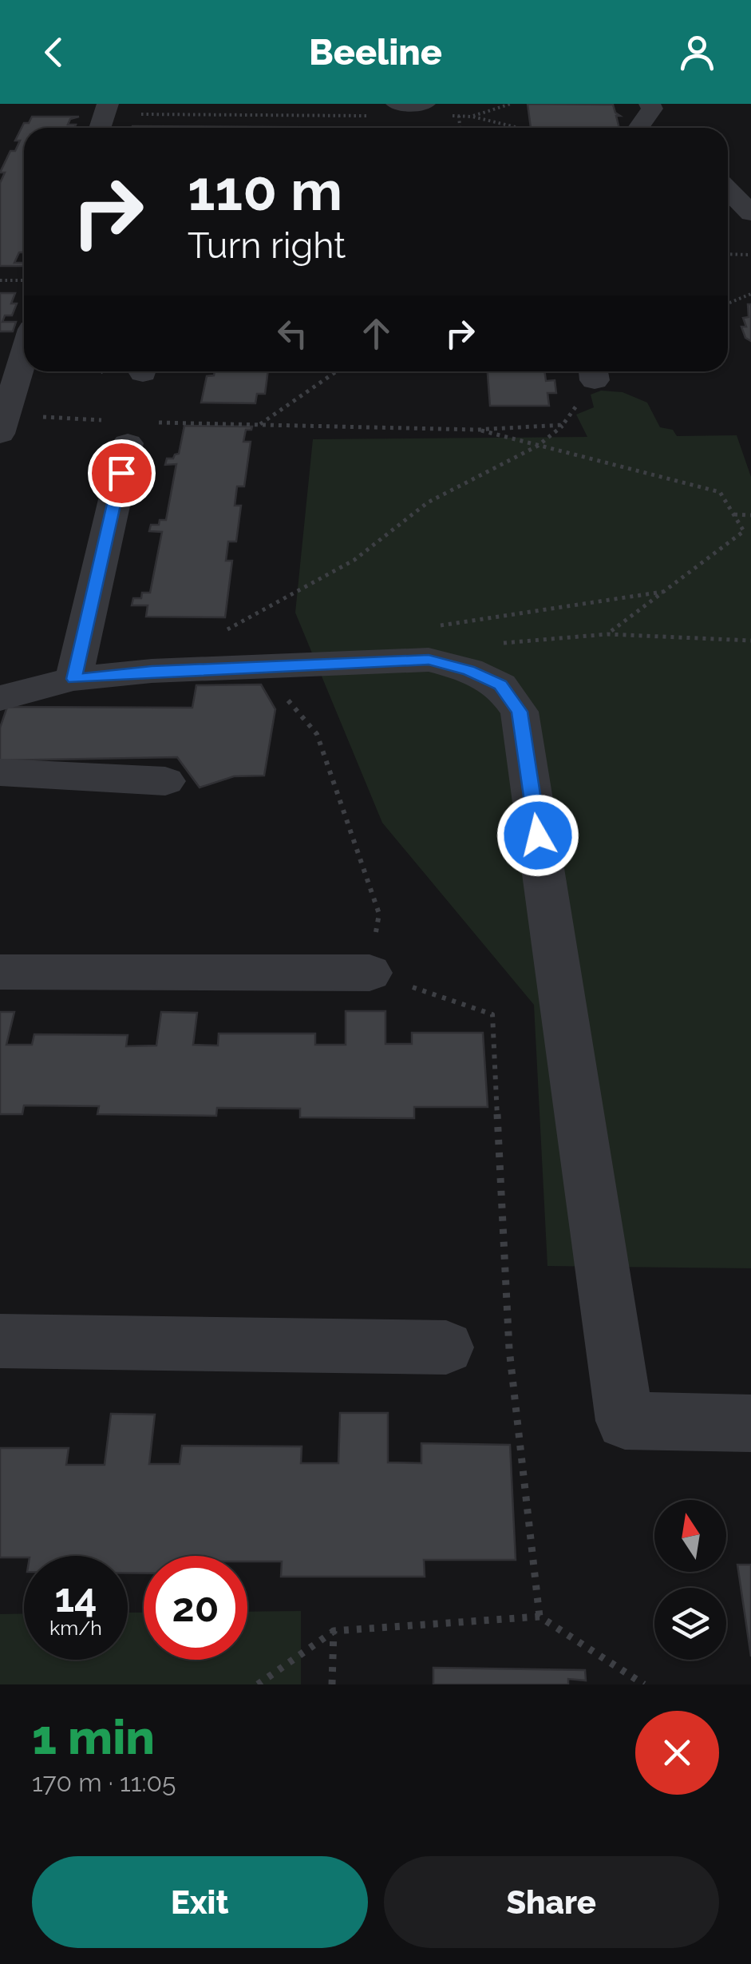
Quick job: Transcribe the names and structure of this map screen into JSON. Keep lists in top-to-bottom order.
{
  "north": "top",
  "page": {
    "header": "Beeline",
    "turn": ["110 m", "Turn right"],
    "speed": "14 km/h",
    "limit": "20",
    "heading": ["1 min", "170 m · 11:05"],
    "buttons": ["Exit", "Share"]
  }
}
